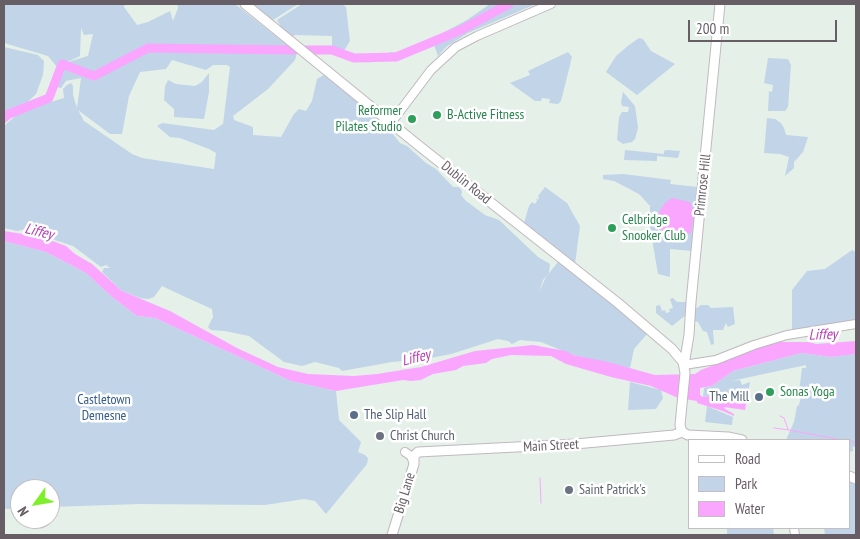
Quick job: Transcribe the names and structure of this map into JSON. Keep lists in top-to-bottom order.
{
  "streets": {
    "main road": [
      "Dublin Road",
      "Primrose Hill",
      "Main Street",
      "Big Lane"
    ]
  },
  "crossings": [
    ["Dublin Road", "Primrose Hill"],
    ["Primrose Hill", "Main Street"],
    ["Main Street", "Big Lane"]
  ],
  "water": ["Liffey"],
  "parks": ["Castletown Demesne"],
  "places": [
    "B-Active Fitness",
    "Reformer Pilates Studio",
    "Celbridge Snooker Club",
    "Sonas Yoga",
    "The Mill",
    "The Slip Hall",
    "Christ Church",
    "Saint Patrick's"
  ],
  "legend": ["Road", "Park", "Water"],
  "scale_bar": "200 m",
  "north": "bottom left"
}
